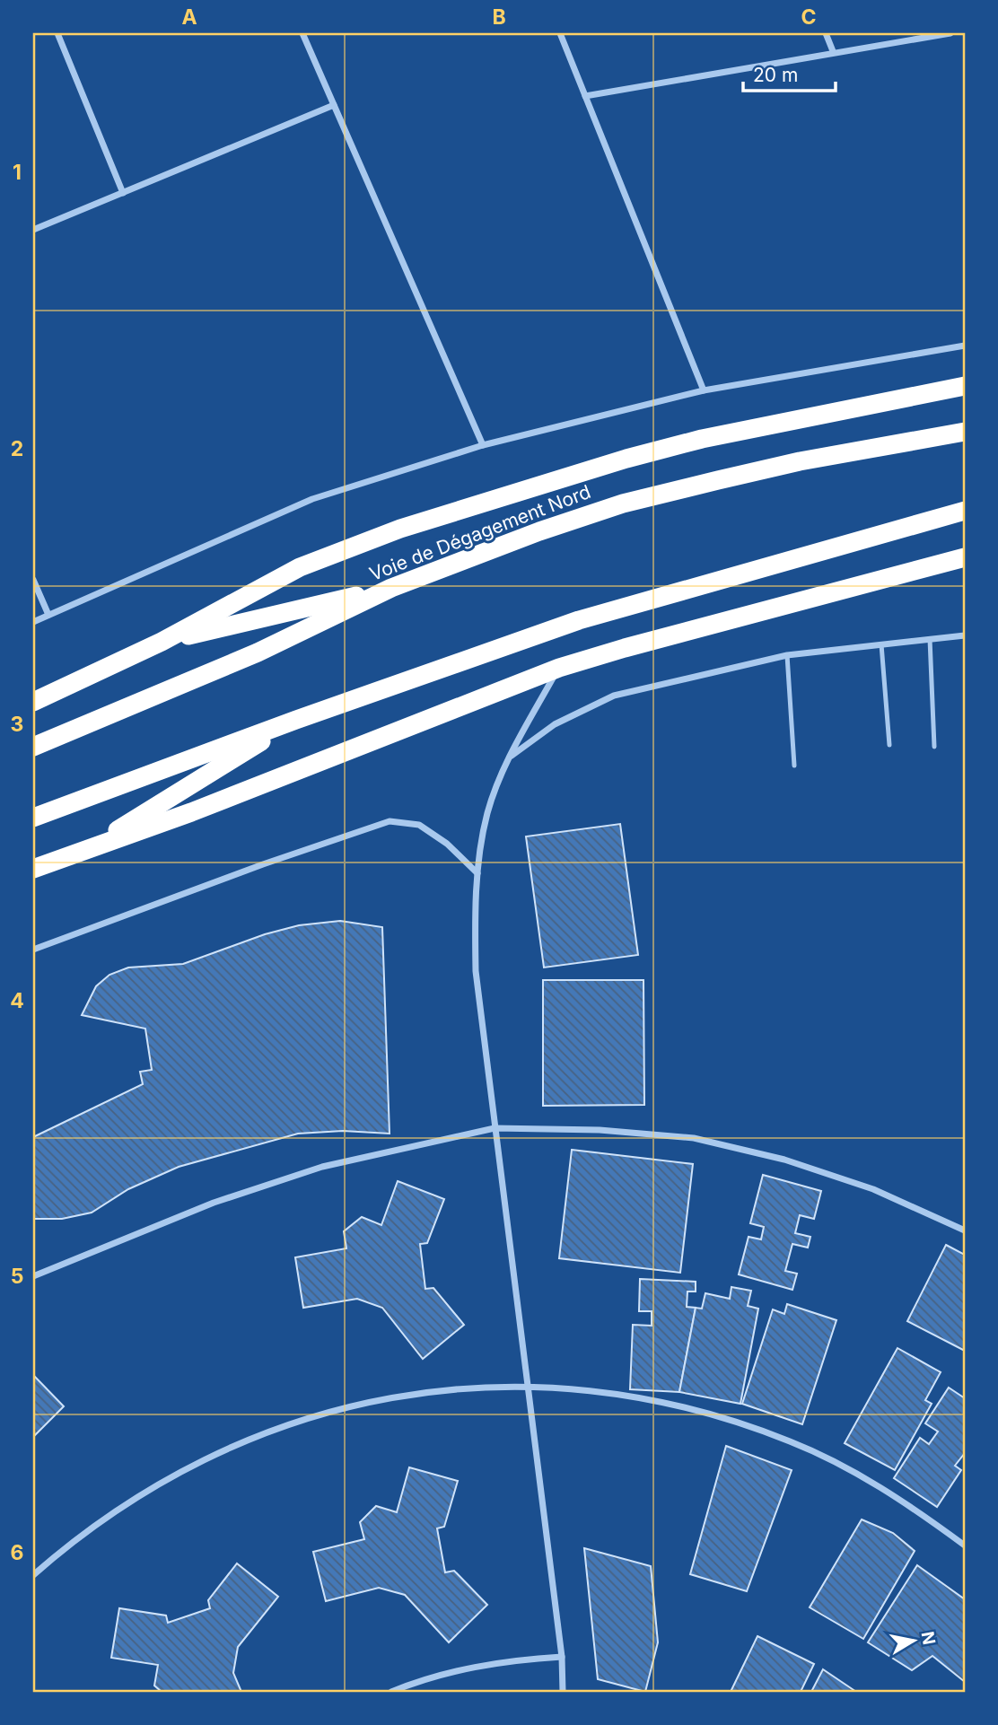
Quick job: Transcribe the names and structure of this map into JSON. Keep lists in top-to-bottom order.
{
  "streets": {
    "highway": ["Voie de Dégagement Nord"]
  },
  "scale_bar": "20 m",
  "north": "right",
  "grid": {
    "columns": ["A", "B", "C"],
    "rows": [
      "1",
      "2",
      "3",
      "4",
      "5",
      "6"
    ]
  }
}
